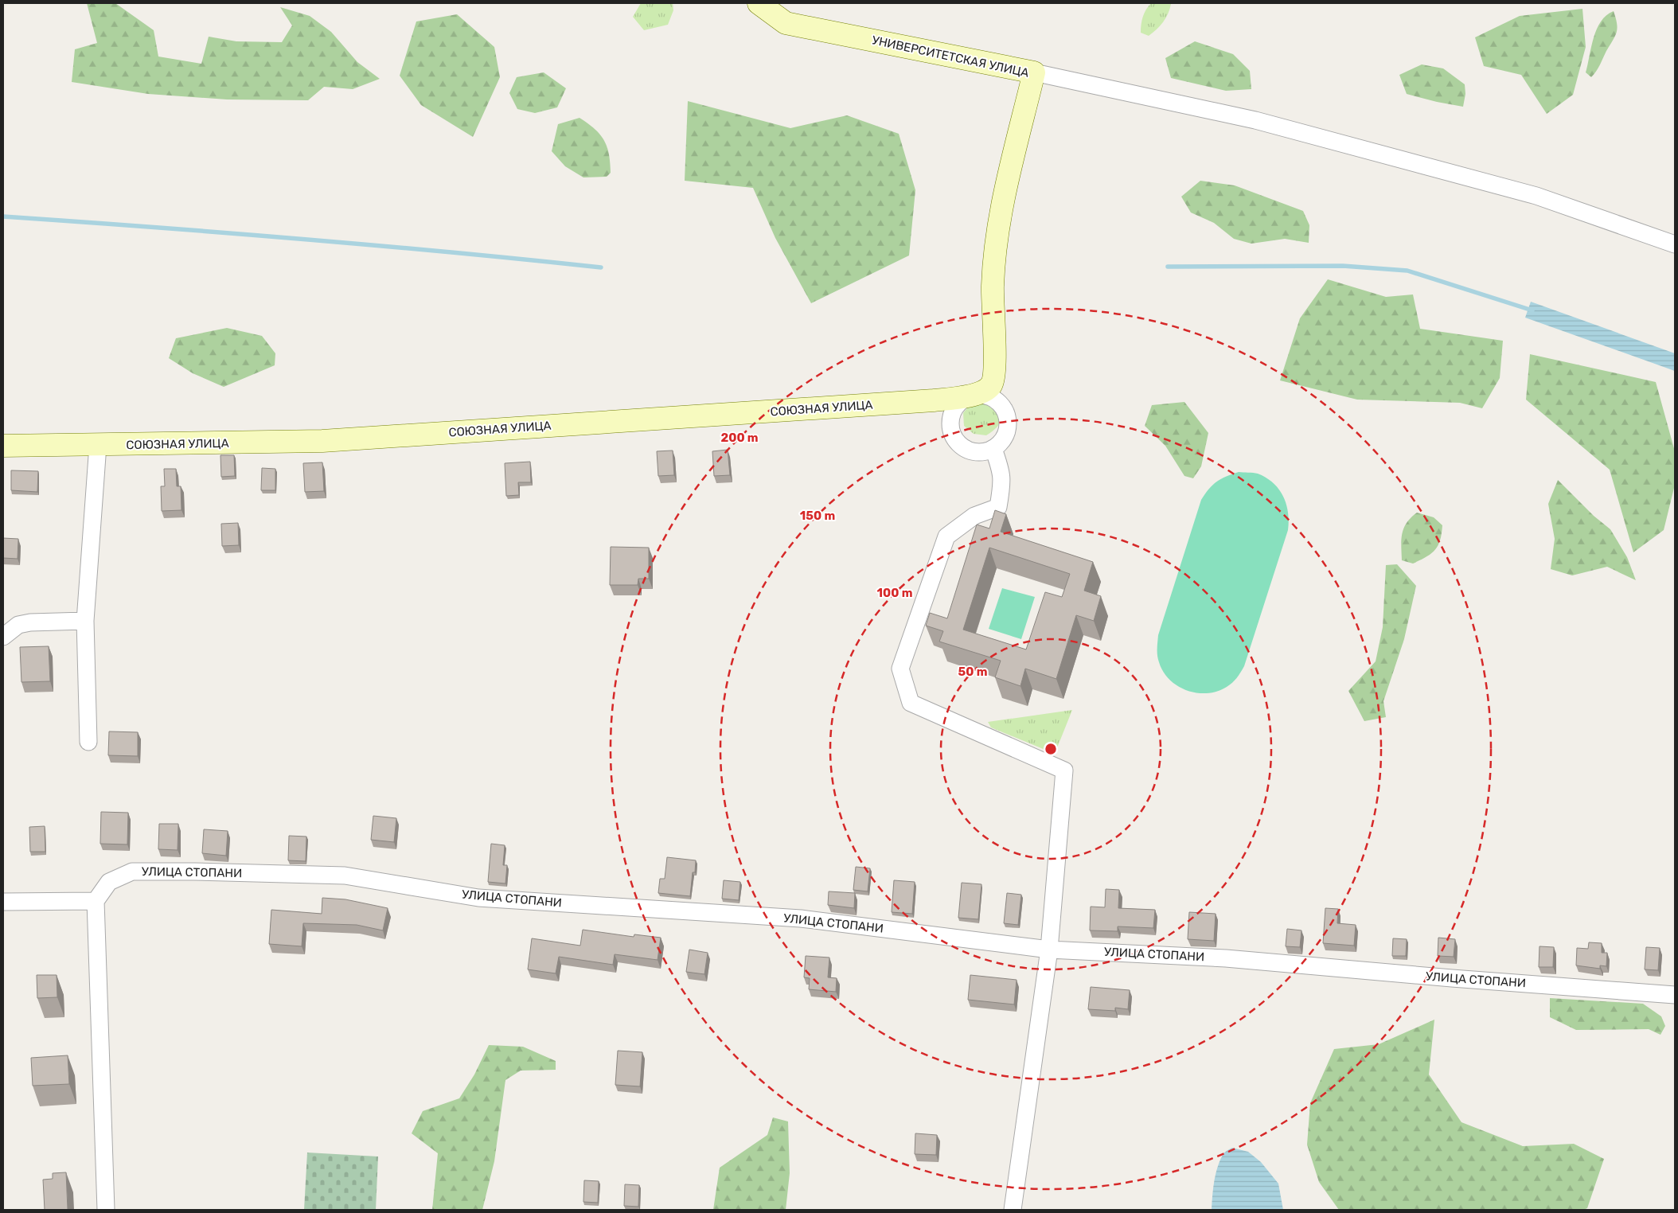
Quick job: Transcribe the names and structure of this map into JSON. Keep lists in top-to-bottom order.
{
  "streets": {
    "street": ["УНИВЕРСИТЕТСКАЯ УЛИЦА", "СОЮЗНАЯ УЛИЦА", "УЛИЦА СТОПАНИ"]
  },
  "crossings": [
    ["УНИВЕРСИТЕТСКАЯ УЛИЦА", "СОЮЗНАЯ УЛИЦА"]
  ],
  "rings": [
    "200 m",
    "150 m",
    "100 m",
    "50 m"
  ]
}
